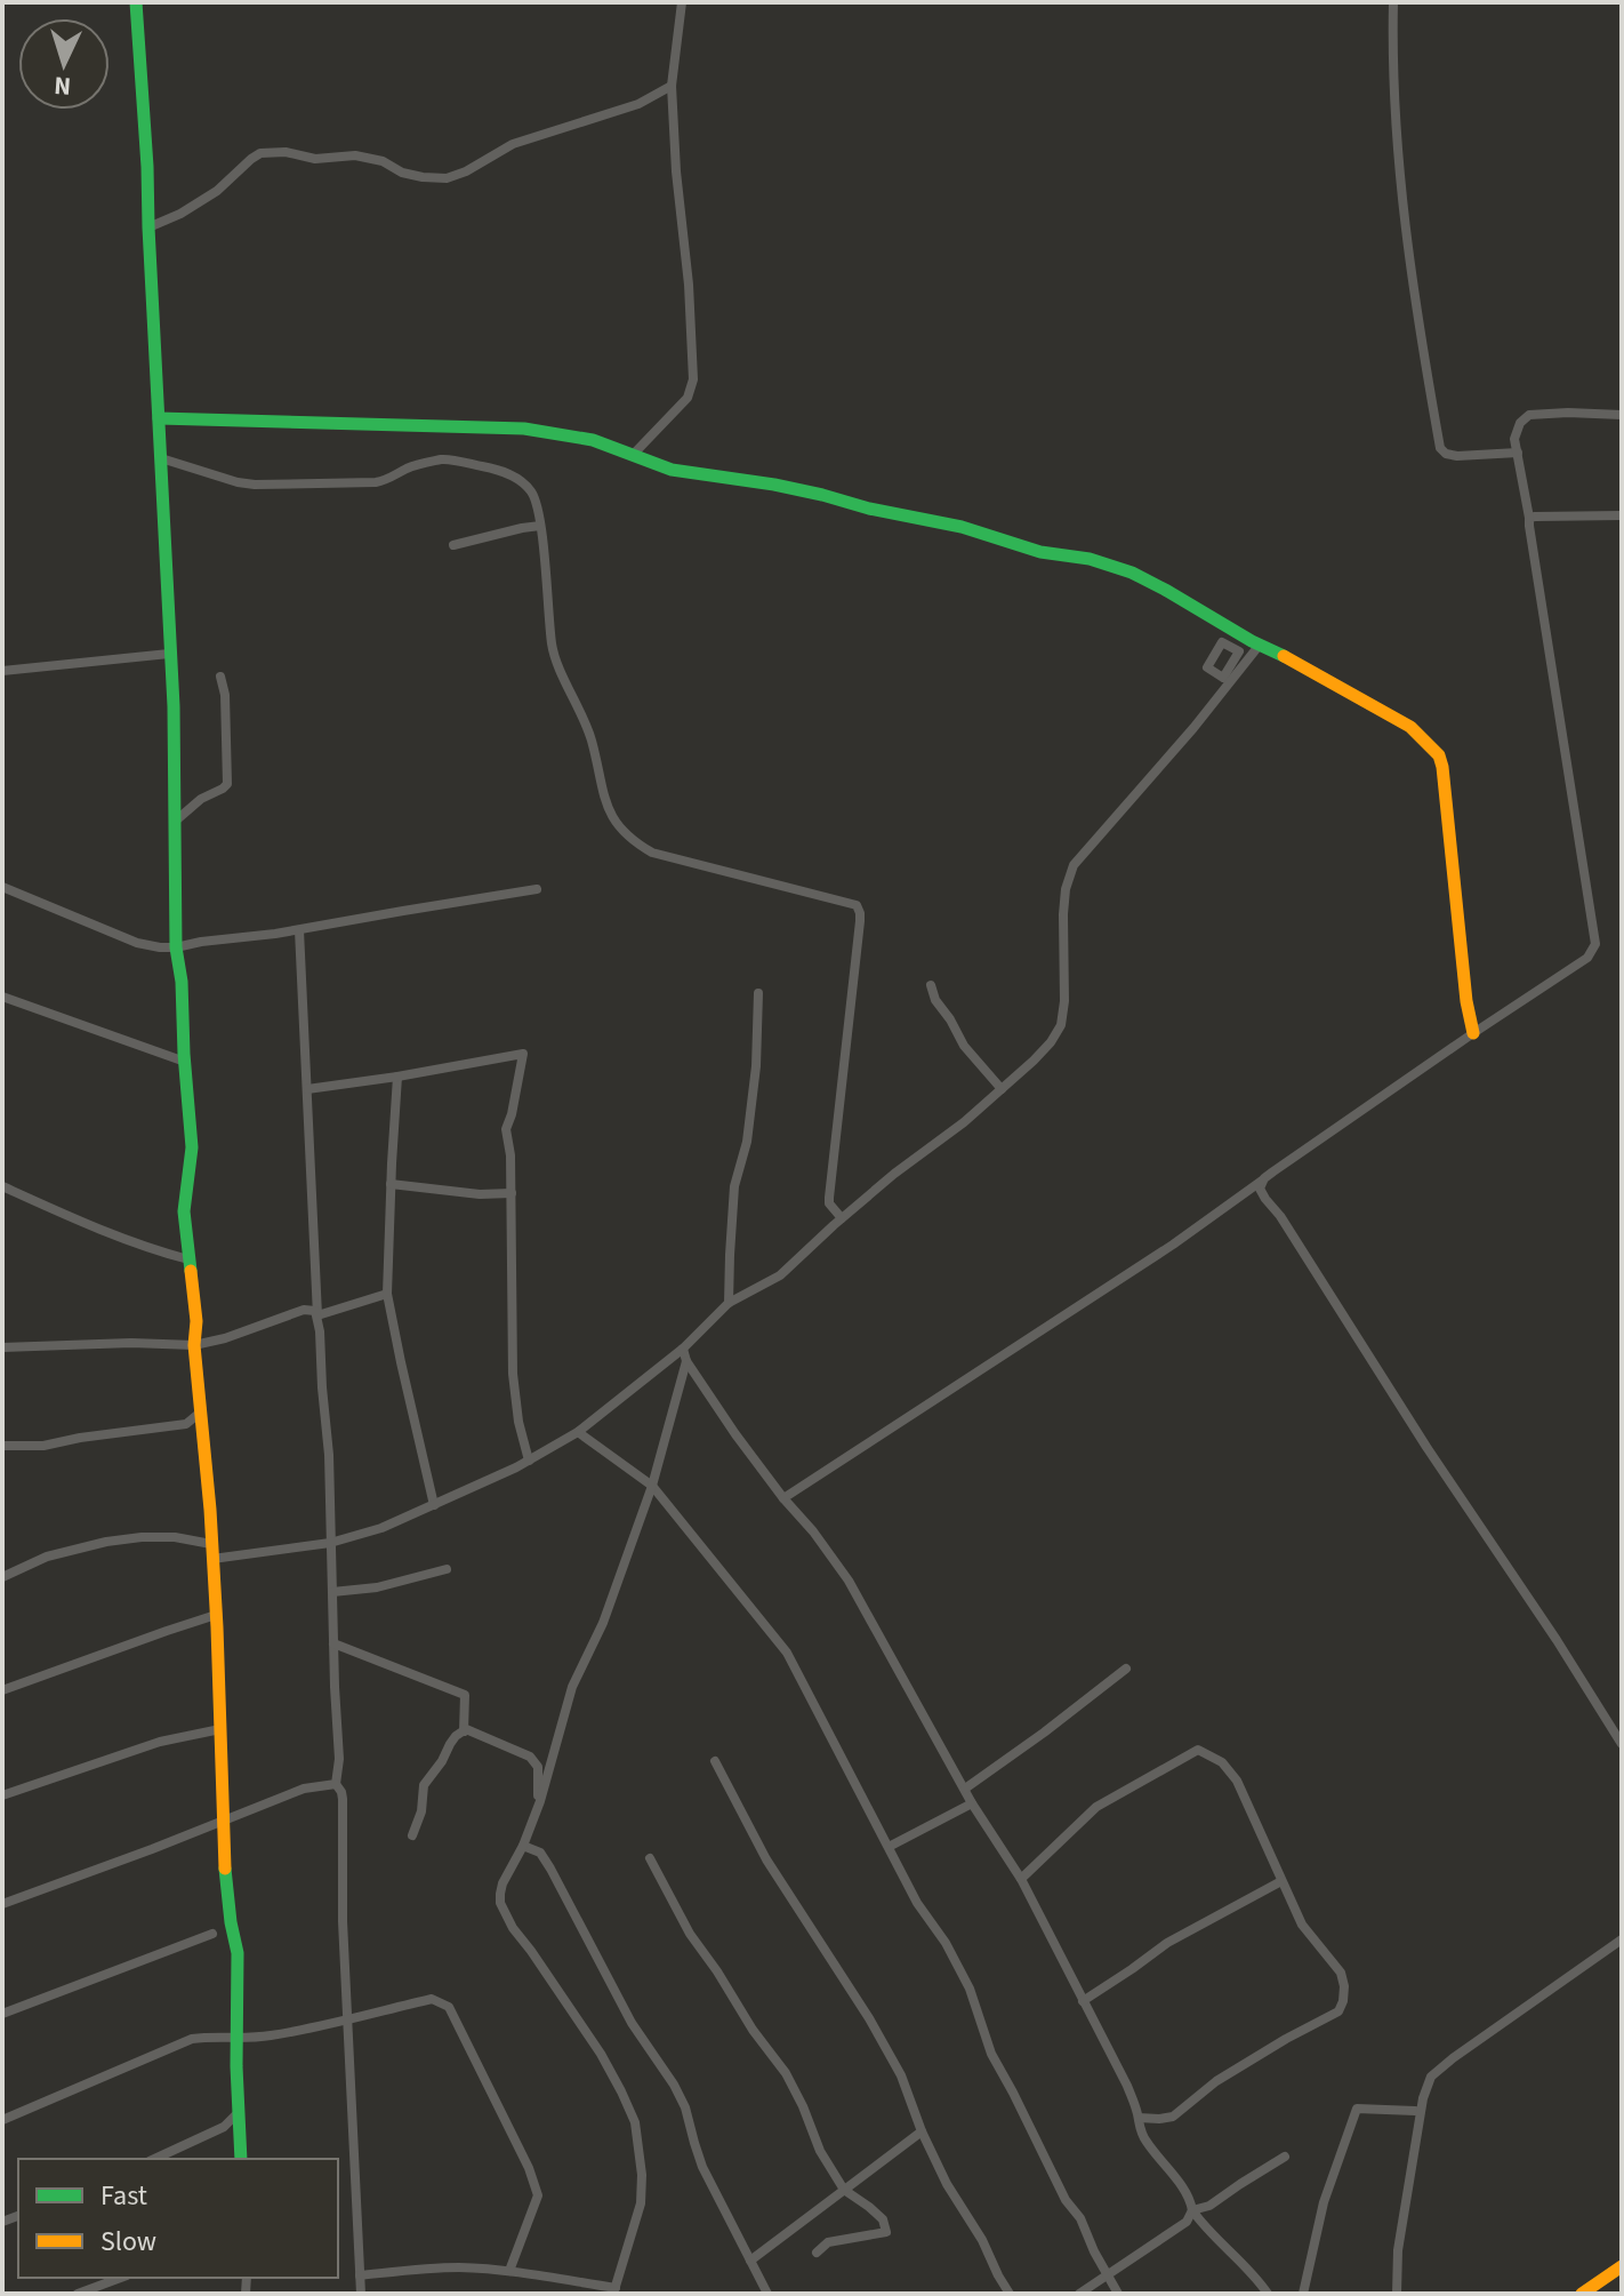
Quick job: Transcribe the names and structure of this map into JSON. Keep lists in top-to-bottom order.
{
  "legend": ["Fast", "Slow"],
  "north": "bottom"
}
